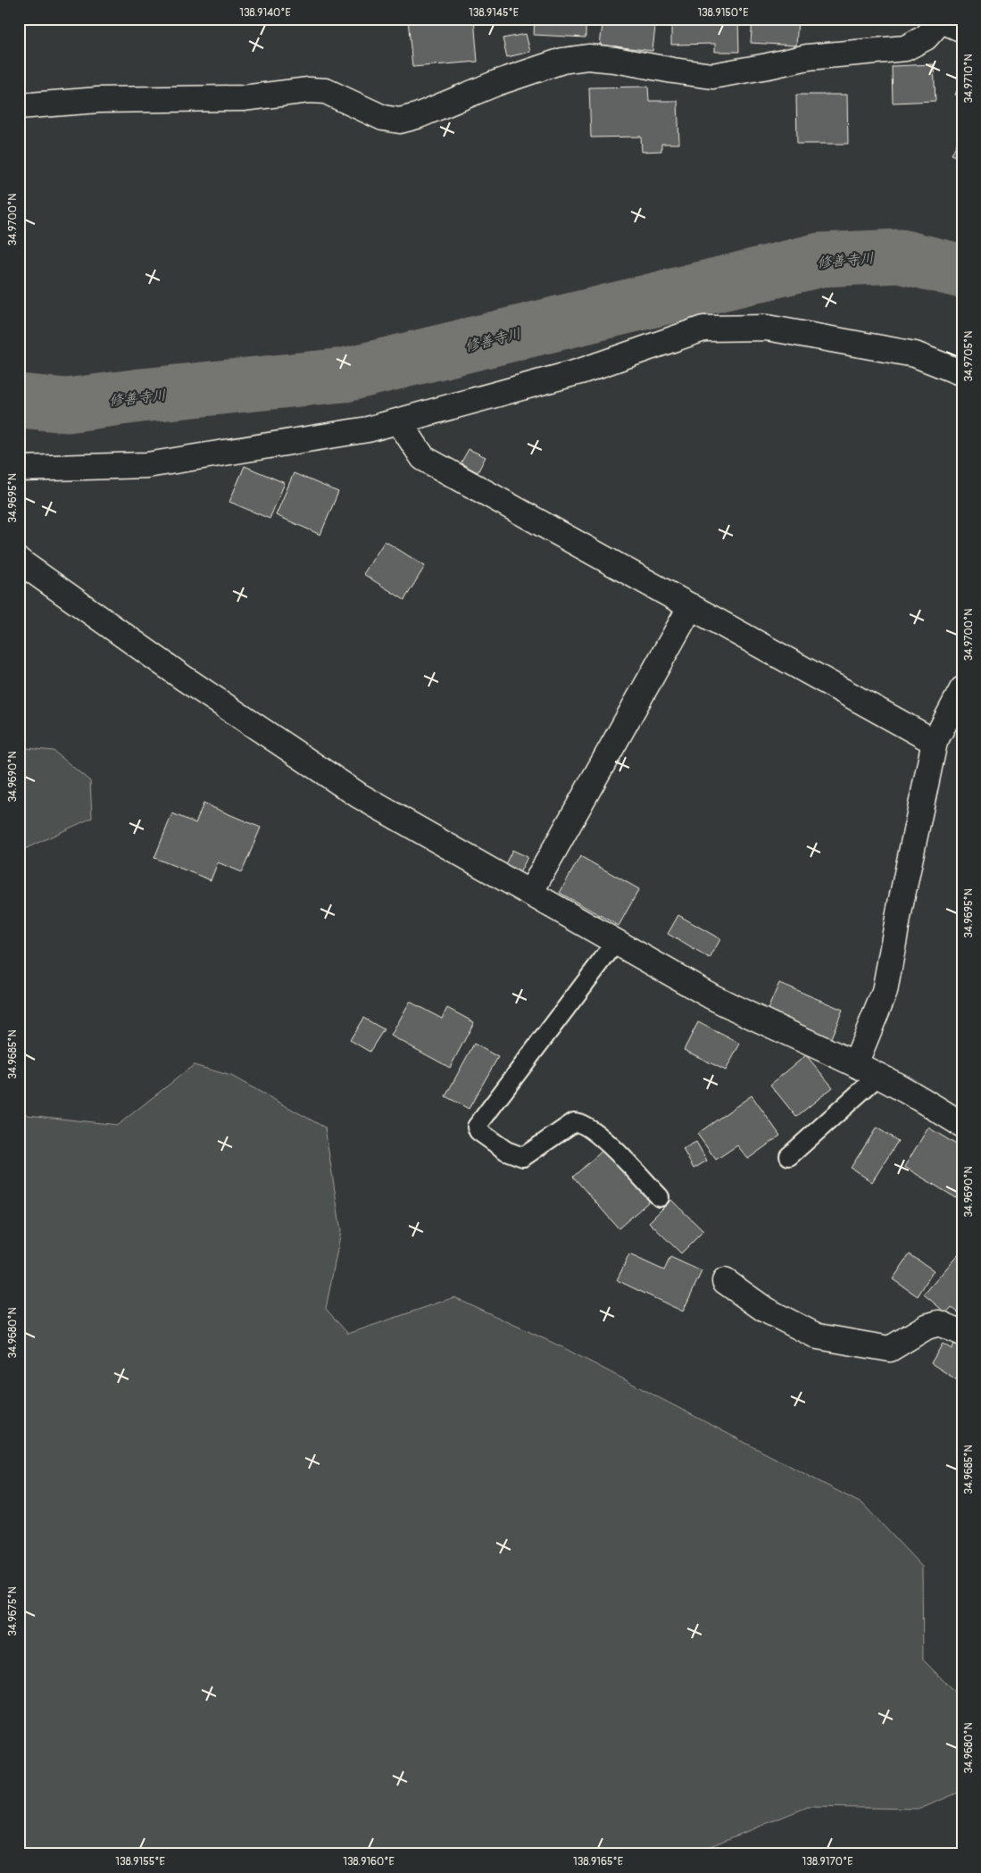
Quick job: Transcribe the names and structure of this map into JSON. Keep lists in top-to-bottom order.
{
  "water": ["修善寺川"],
  "coordinates": [
    "138.9140°E",
    "138.9145°E",
    "138.9150°E",
    "34.9710°N",
    "34.9700°N",
    "34.9705°N",
    "34.9695°N",
    "34.9690°N",
    "34.9685°N",
    "34.9680°N",
    "34.9675°N",
    "138.9155°E",
    "138.9160°E",
    "138.9165°E",
    "138.9170°E"
  ]
}
